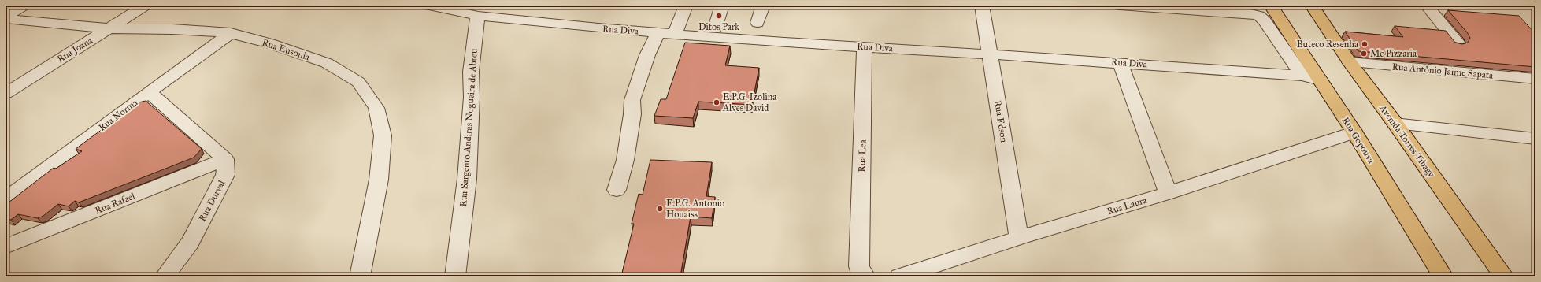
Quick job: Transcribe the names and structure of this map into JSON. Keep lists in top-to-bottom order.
{
  "streets": {
    "main road": ["Rua Gopouva", "Avenida Torres Tibagy"],
    "street": [
      "Rua Diva",
      "Rua Joana",
      "Rua Eusonia",
      "Rua Antônio Jaime Sapata",
      "Rua Norma",
      "Rua Edson",
      "Rua Sargento Andiras Nogueira de Abreu",
      "Rua Lea",
      "Rua Durval",
      "Rua Rafael",
      "Rua Laura"
    ]
  },
  "crossings": [
    ["Rua Diva", "Rua Edson"],
    ["Rua Diva", "Rua Sargento Andiras Nogueira de Abreu"],
    ["Rua Diva", "Rua Gopouva"],
    ["Rua Diva", "Rua Lea"],
    ["Rua Joana", "Rua Eusonia"],
    ["Rua Eusonia", "Rua Norma"],
    ["Rua Antônio Jaime Sapata", "Avenida Torres Tibagy"],
    ["Rua Edson", "Rua Laura"],
    ["Rua Gopouva", "Rua Laura"],
    ["Rua Durval", "Rua Rafael"]
  ],
  "places": [
    "Ditos Park",
    "Buteco Resenha",
    "Mc Pizzaria",
    "E.P.G. Izolina Alves David",
    "E.P.G. Antonio Houaiss"
  ]
}
